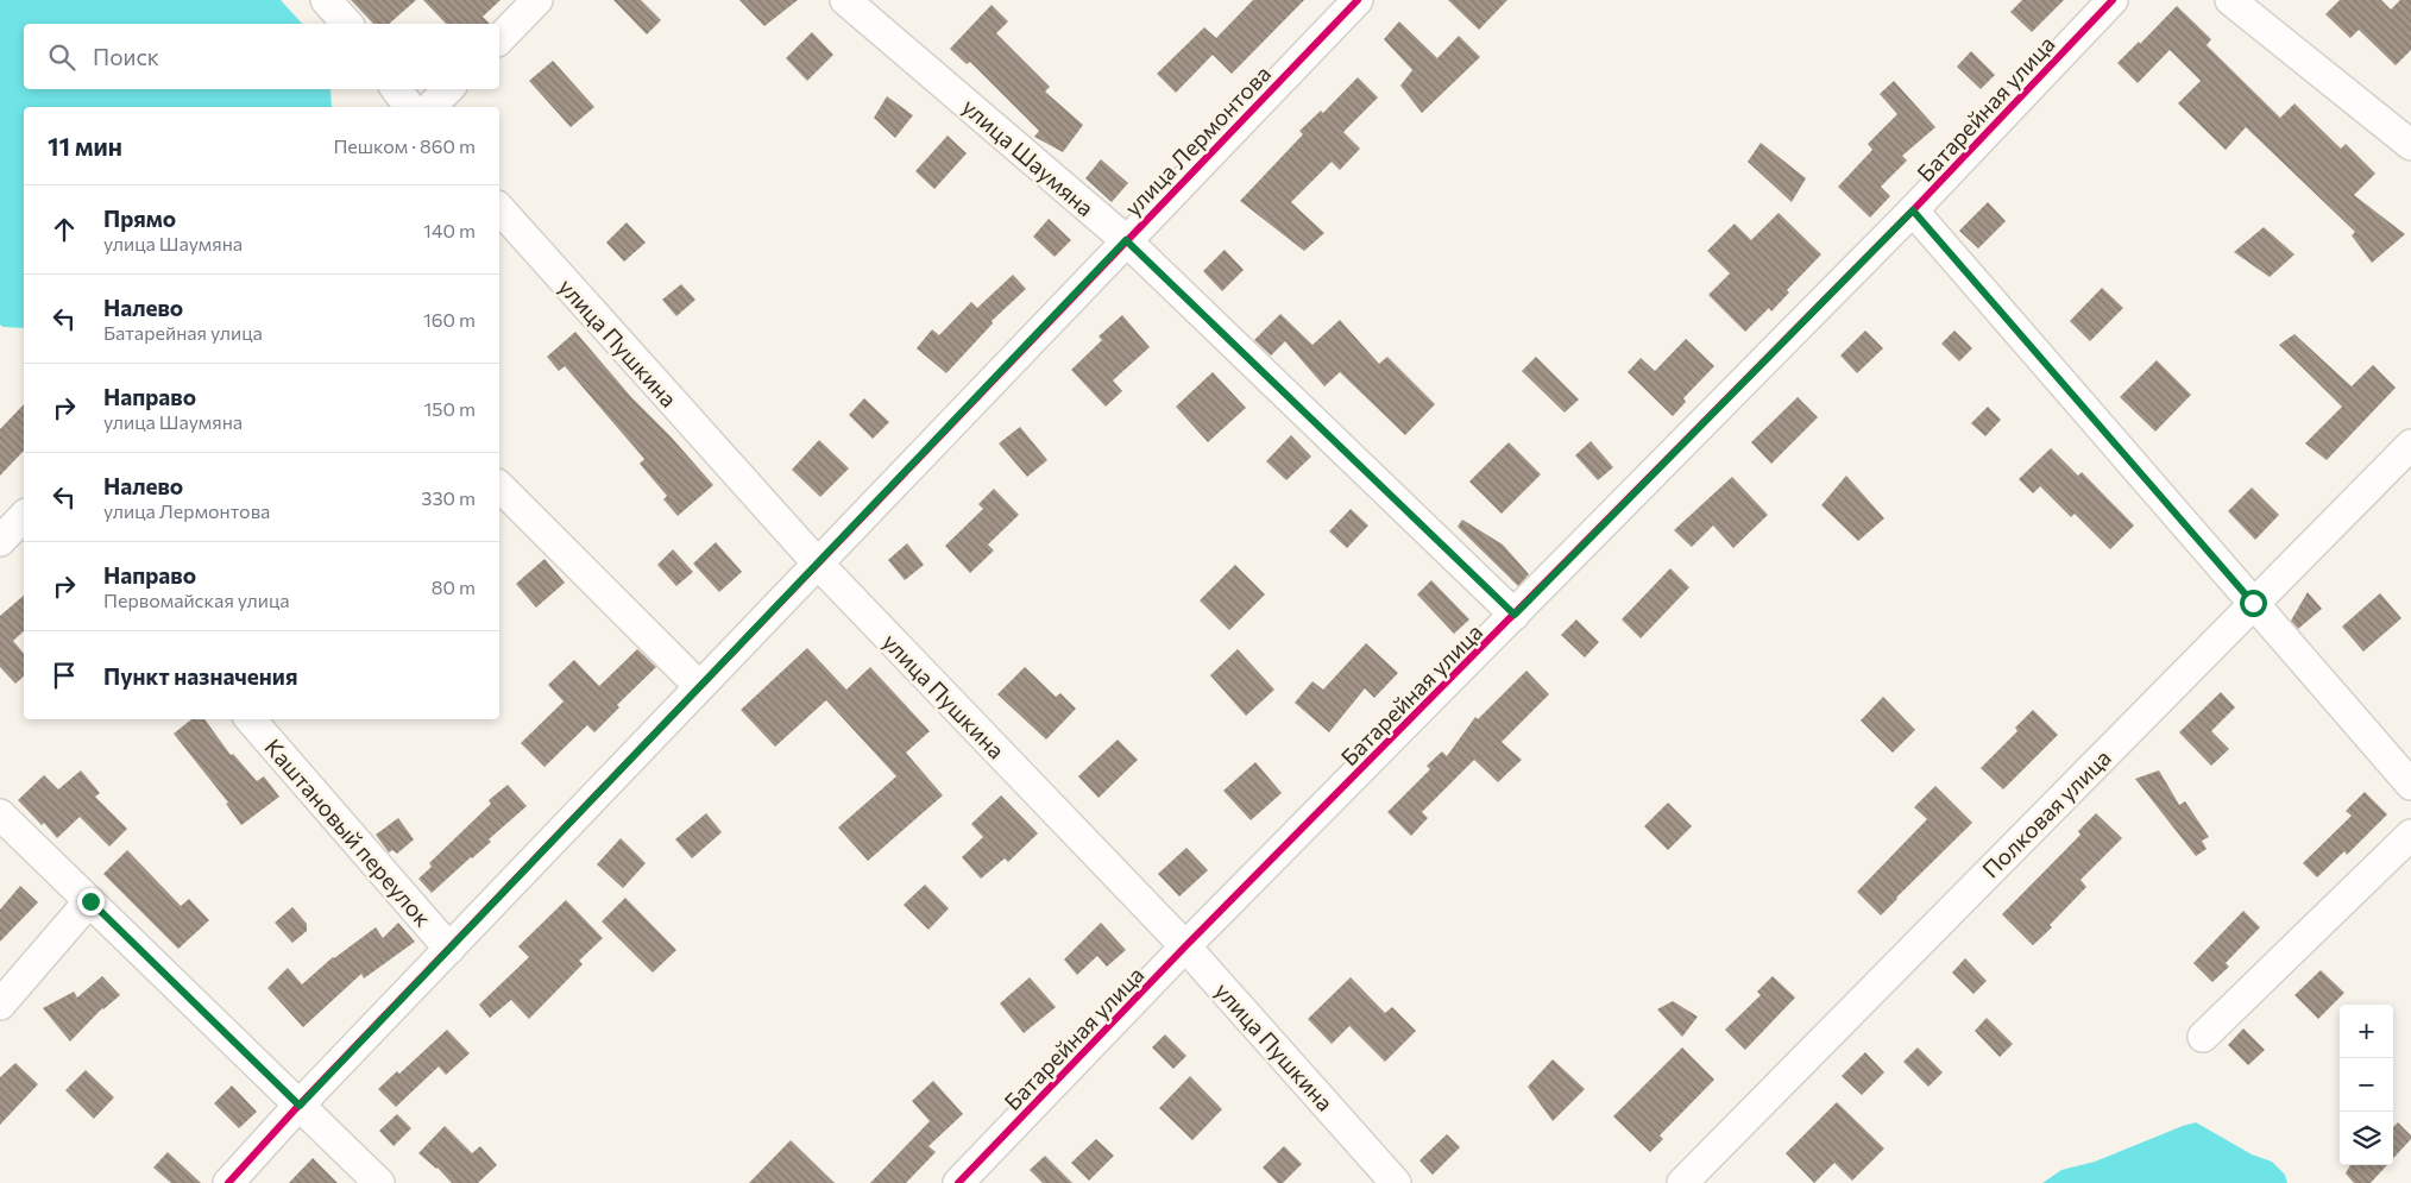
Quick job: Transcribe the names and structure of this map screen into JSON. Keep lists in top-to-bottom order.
{
  "streets": {
    "street": [
      "Батарейная улица",
      "улица Лермонтова",
      "улица Шаумяна",
      "улица Пушкина",
      "Полковая улица",
      "Каштановый переулок"
    ]
  },
  "crossings": [
    ["Батарейная улица", "улица Шаумяна"],
    ["Батарейная улица", "улица Пушкина"],
    ["улица Лермонтова", "улица Шаумяна"],
    ["улица Лермонтова", "улица Пушкина"],
    ["улица Лермонтова", "Каштановый переулок"]
  ],
  "page": {
    "search": "Поиск",
    "heading": ["11 мин", "Пешком · 860 m"],
    "list": [
      ["Прямо", "улица Шаумяна", "140 m"],
      ["Налево", "Батарейная улица", "160 m"],
      ["Направо", "улица Шаумяна", "150 m"],
      ["Налево", "улица Лермонтова", "330 m"],
      ["Направо", "Первомайская улица", "80 m"],
      "Пункт назначения"
    ],
    "map_buttons": ["+", "−"]
  }
}
